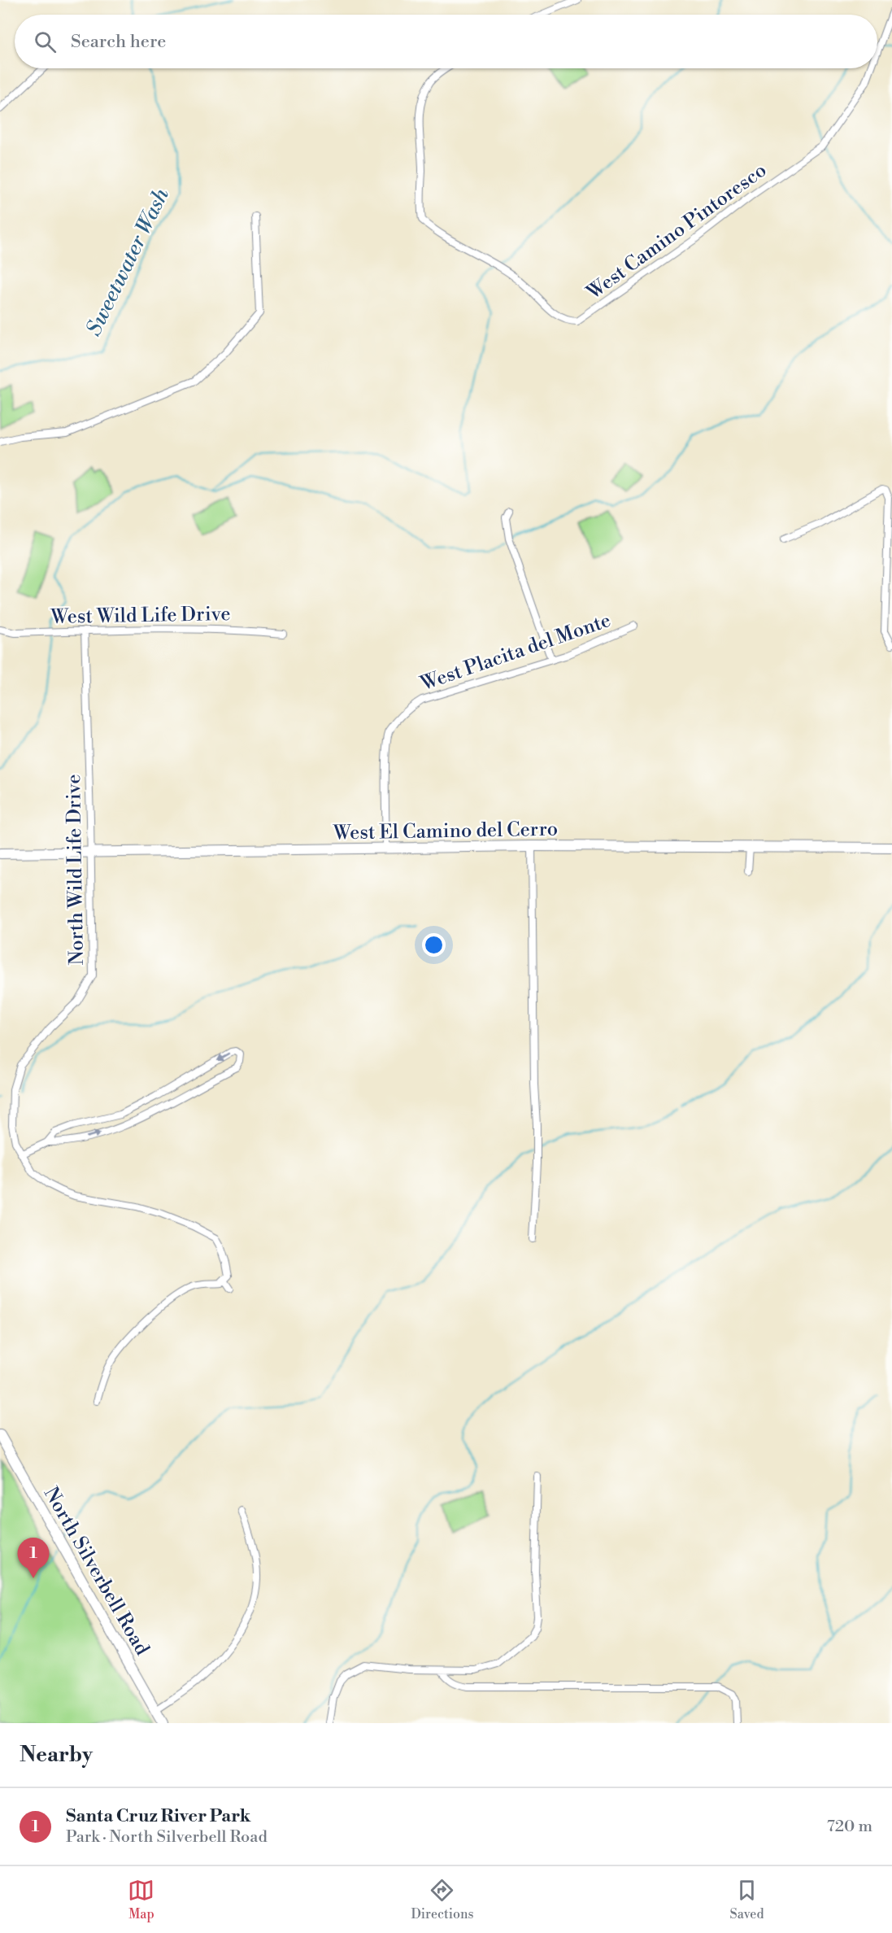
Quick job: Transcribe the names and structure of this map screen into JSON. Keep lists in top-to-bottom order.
{
  "streets": {
    "street": [
      "West Camino Pintoresco",
      "West Wild Life Drive",
      "West Placita del Monte",
      "West El Camino del Cerro",
      "North Wild Life Drive",
      "North Silverbell Road"
    ]
  },
  "crossings": [
    ["West Wild Life Drive", "North Wild Life Drive"],
    ["West Placita del Monte", "West El Camino del Cerro"],
    ["West El Camino del Cerro", "North Wild Life Drive"]
  ],
  "water": ["Sweetwater Wash"],
  "page": {
    "search": "Search here",
    "pins": "1",
    "heading": "Nearby",
    "list": [
      {
        "mark": "1",
        "name": "Santa Cruz River Park",
        "note": "Park · North Silverbell Road",
        "value": "720 m"
      }
    ],
    "nav": ["Map", "Directions", "Saved"]
  }
}
